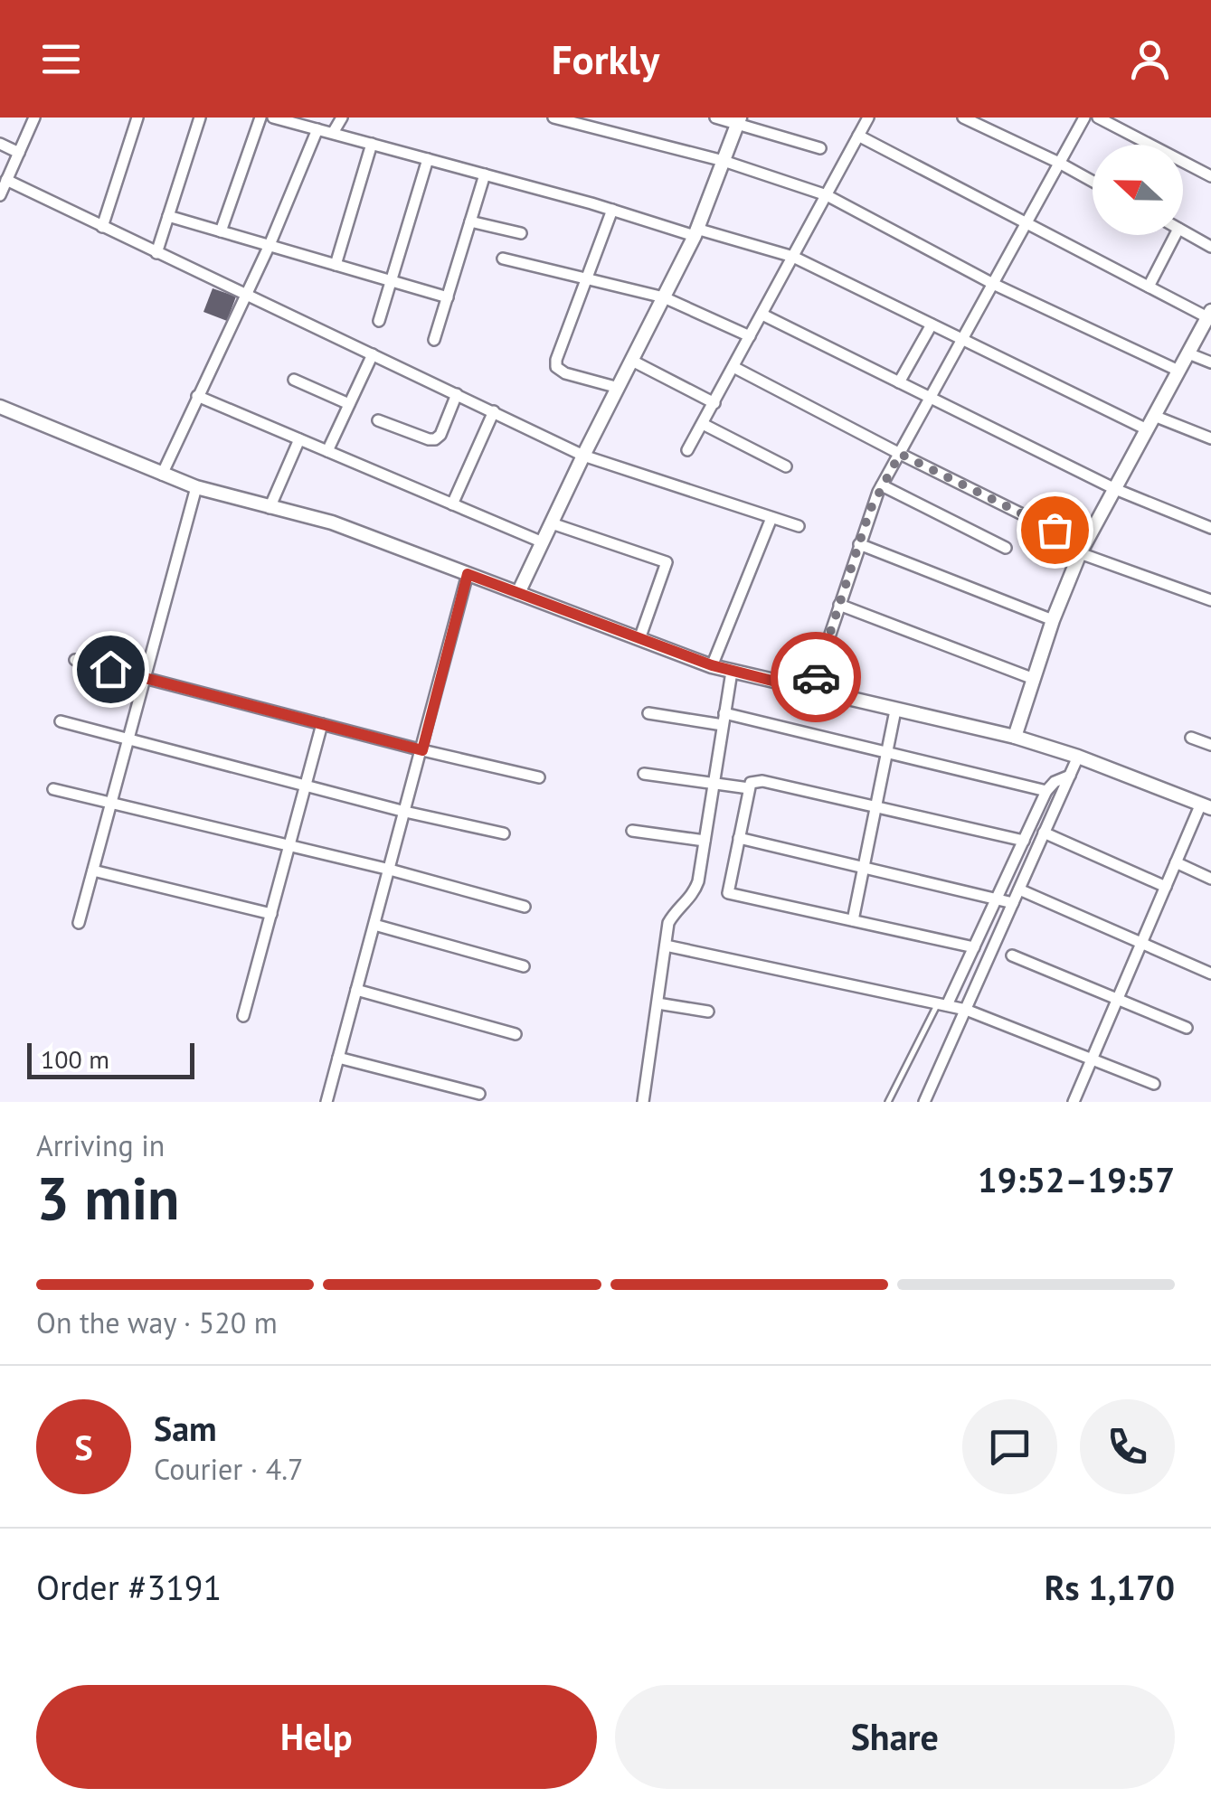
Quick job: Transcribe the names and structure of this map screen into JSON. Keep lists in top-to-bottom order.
{
  "scale_bar": "100 m",
  "north": "left",
  "page": {
    "header": "Forkly",
    "scale": "100 m",
    "heading": ["3 min", "Arriving in", "19:52–19:57"],
    "panel": [
      "Sam",
      "Courier · 4.7",
      "Order #3191",
      "Rs 1,170"
    ],
    "bar": "On the way · 520 m",
    "round": "S",
    "buttons": ["Help", "Share"]
  }
}
